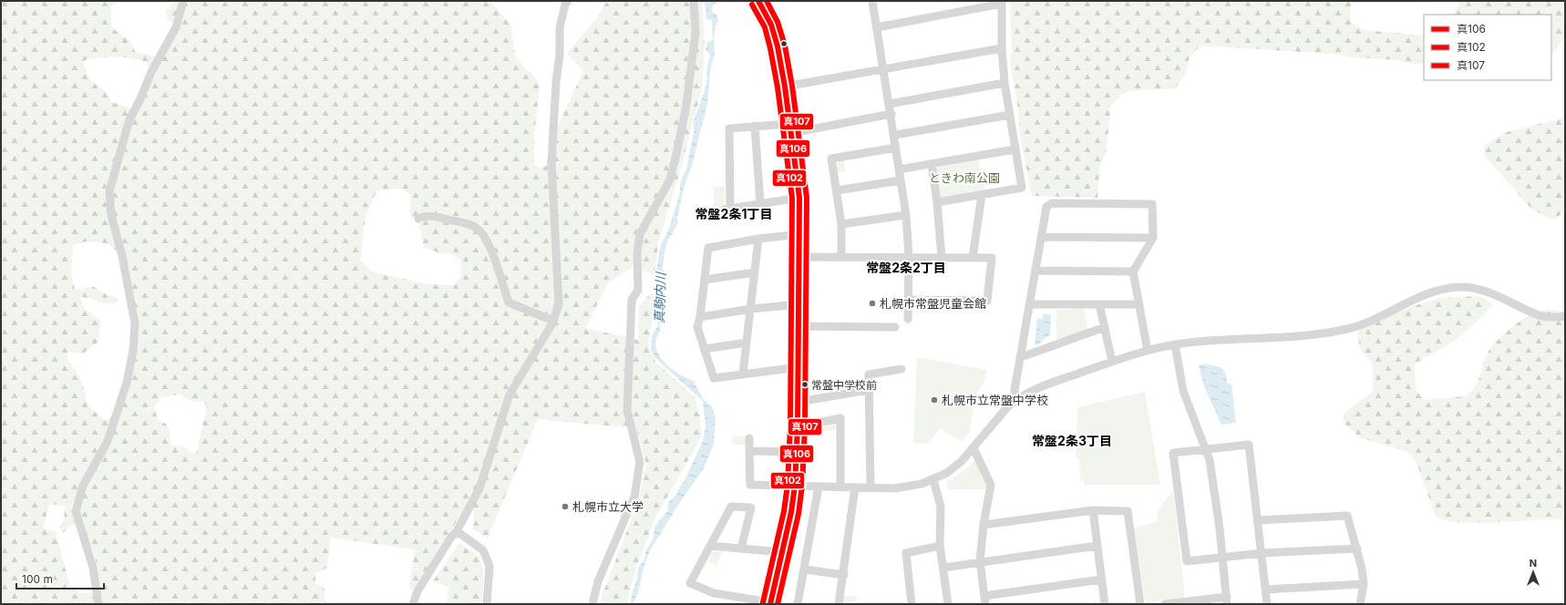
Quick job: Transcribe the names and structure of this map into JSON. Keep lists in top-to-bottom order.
{
  "districts": ["常盤2条1丁目", "常盤2条2丁目", "常盤2条3丁目"],
  "water": ["真駒内川"],
  "parks": ["ときわ南公園"],
  "places": [
    "札幌市常盤児童会館",
    "常盤中学校前",
    "札幌市立常盤中学校",
    "札幌市立大学"
  ],
  "lines": ["transit line 真106", "transit line 真107", "transit line 真102"],
  "legend": ["真106", "真102", "真107"],
  "scale_bar": "100 m",
  "north": "top"
}
